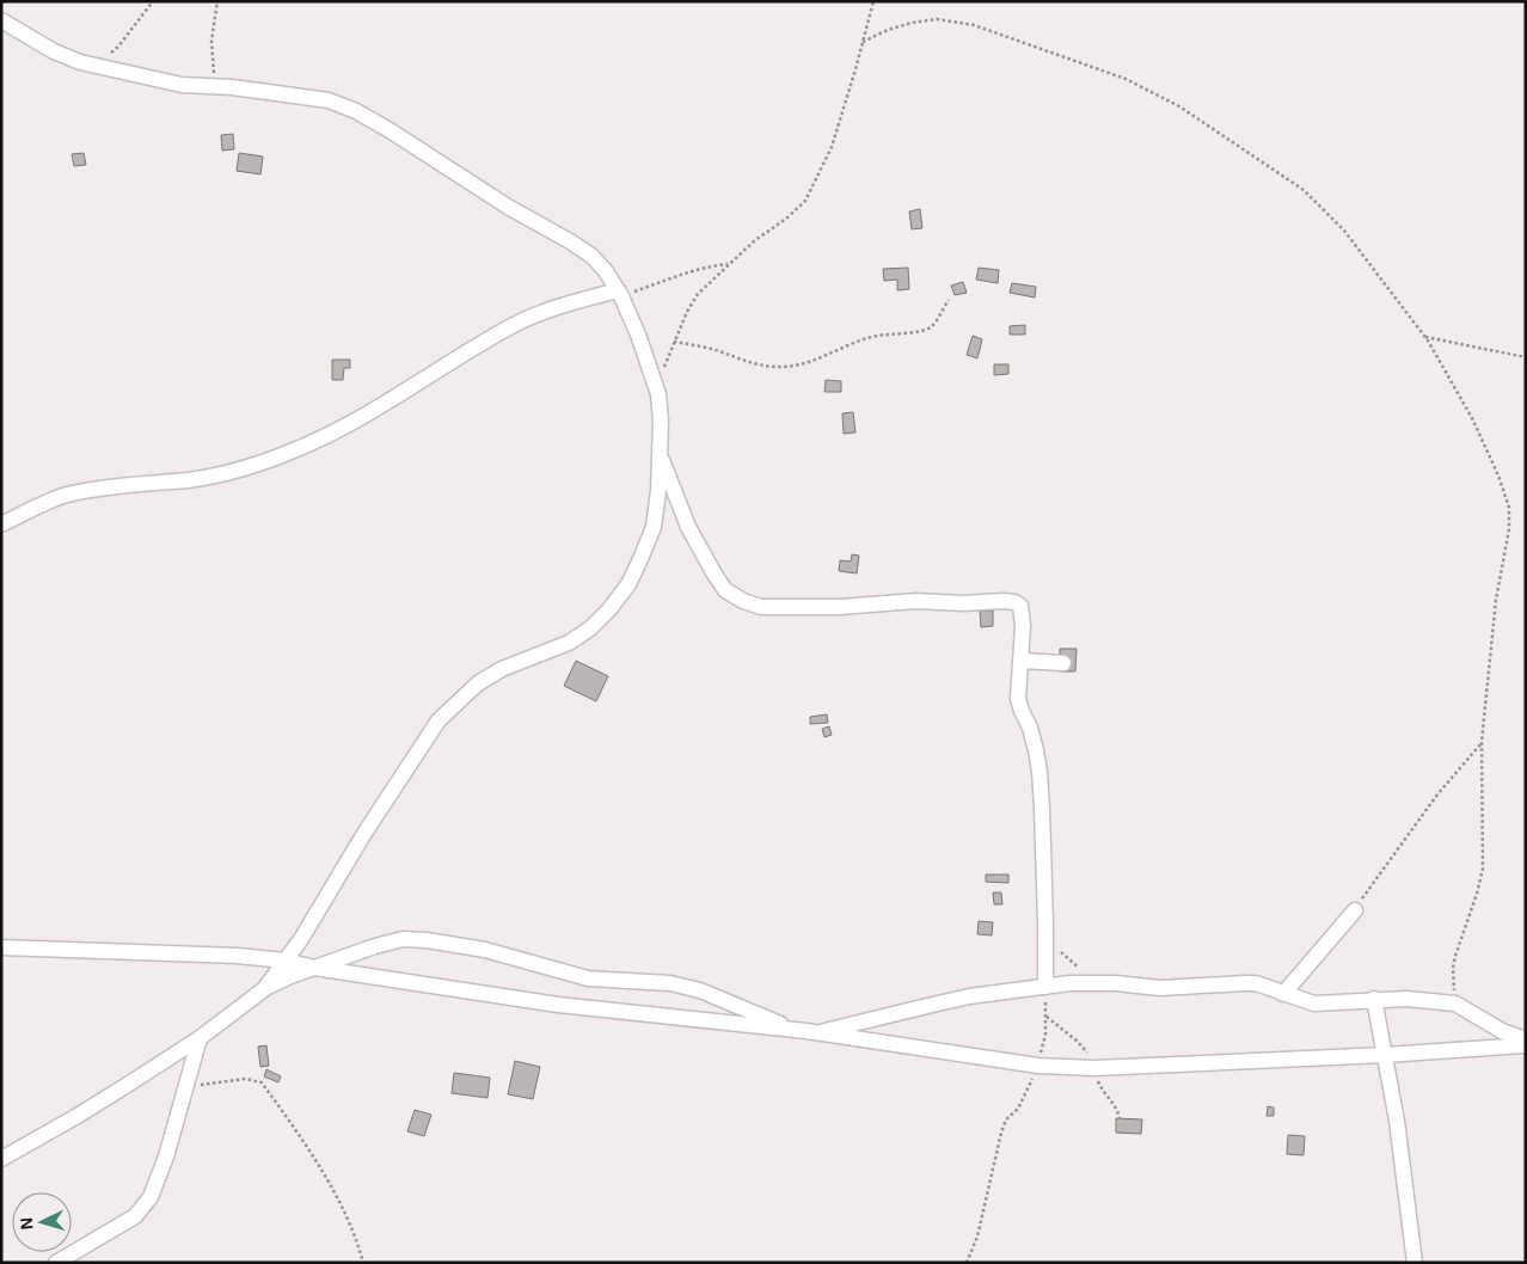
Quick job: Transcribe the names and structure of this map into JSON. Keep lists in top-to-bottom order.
{
  "north": "left"
}
